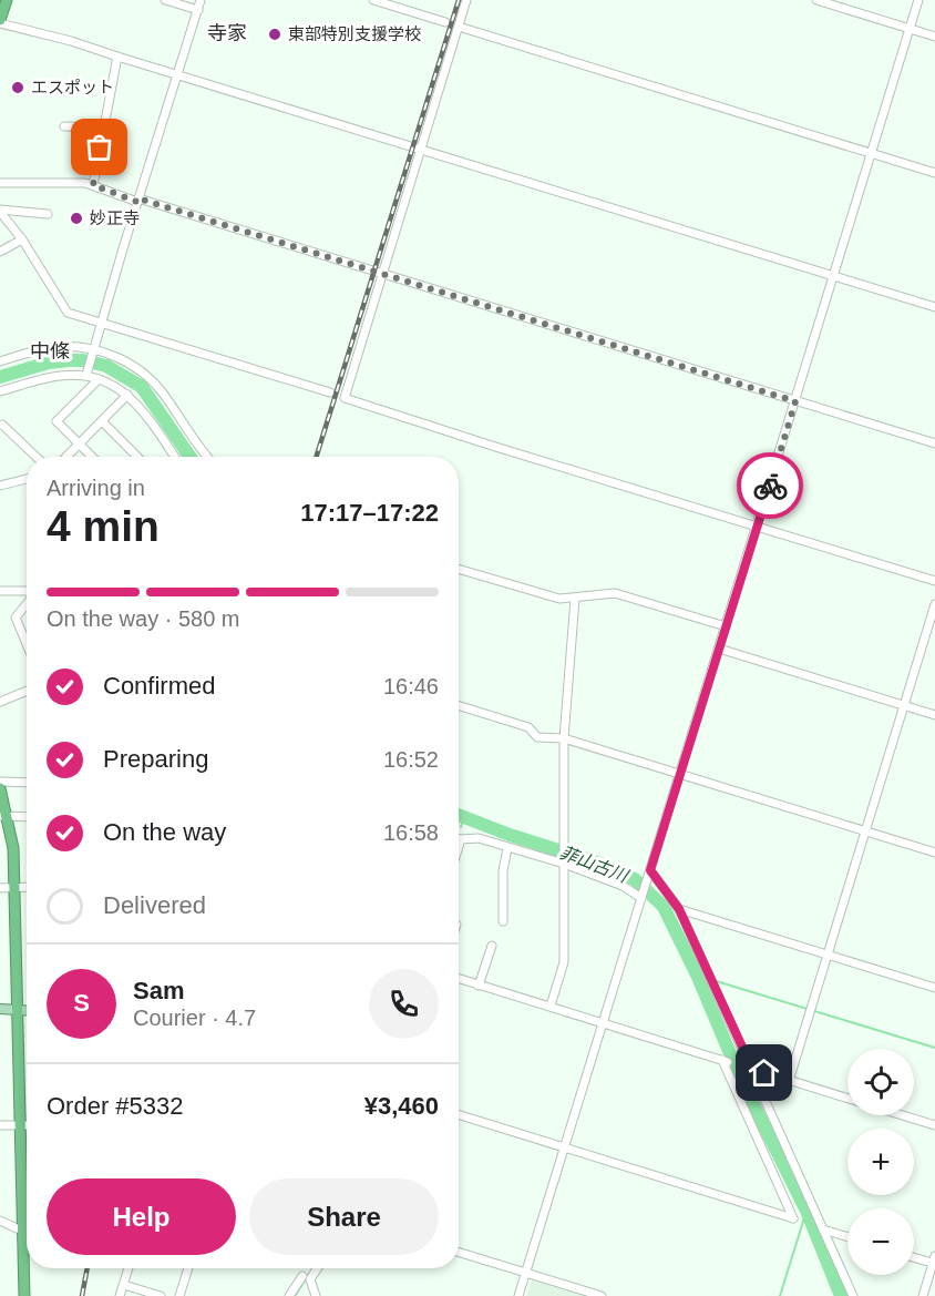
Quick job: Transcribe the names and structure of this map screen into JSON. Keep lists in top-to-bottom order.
{
  "districts": ["寺家", "中條"],
  "water": ["菲山古川"],
  "places": ["東部特別支援学校", "エスポット", "妙正寺"],
  "page": {
    "heading": ["4 min", "Arriving in", "17:17–17:22"],
    "panel": [
      "Sam",
      "Courier · 4.7",
      "Order #5332",
      "¥3,460"
    ],
    "bar": "On the way · 580 m",
    "list": [
      ["Confirmed", "16:46"],
      ["Preparing", "16:52"],
      ["On the way", "16:58"],
      "Delivered"
    ],
    "round": "S",
    "map_buttons": ["+", "−"],
    "buttons": ["Help", "Share"]
  }
}
